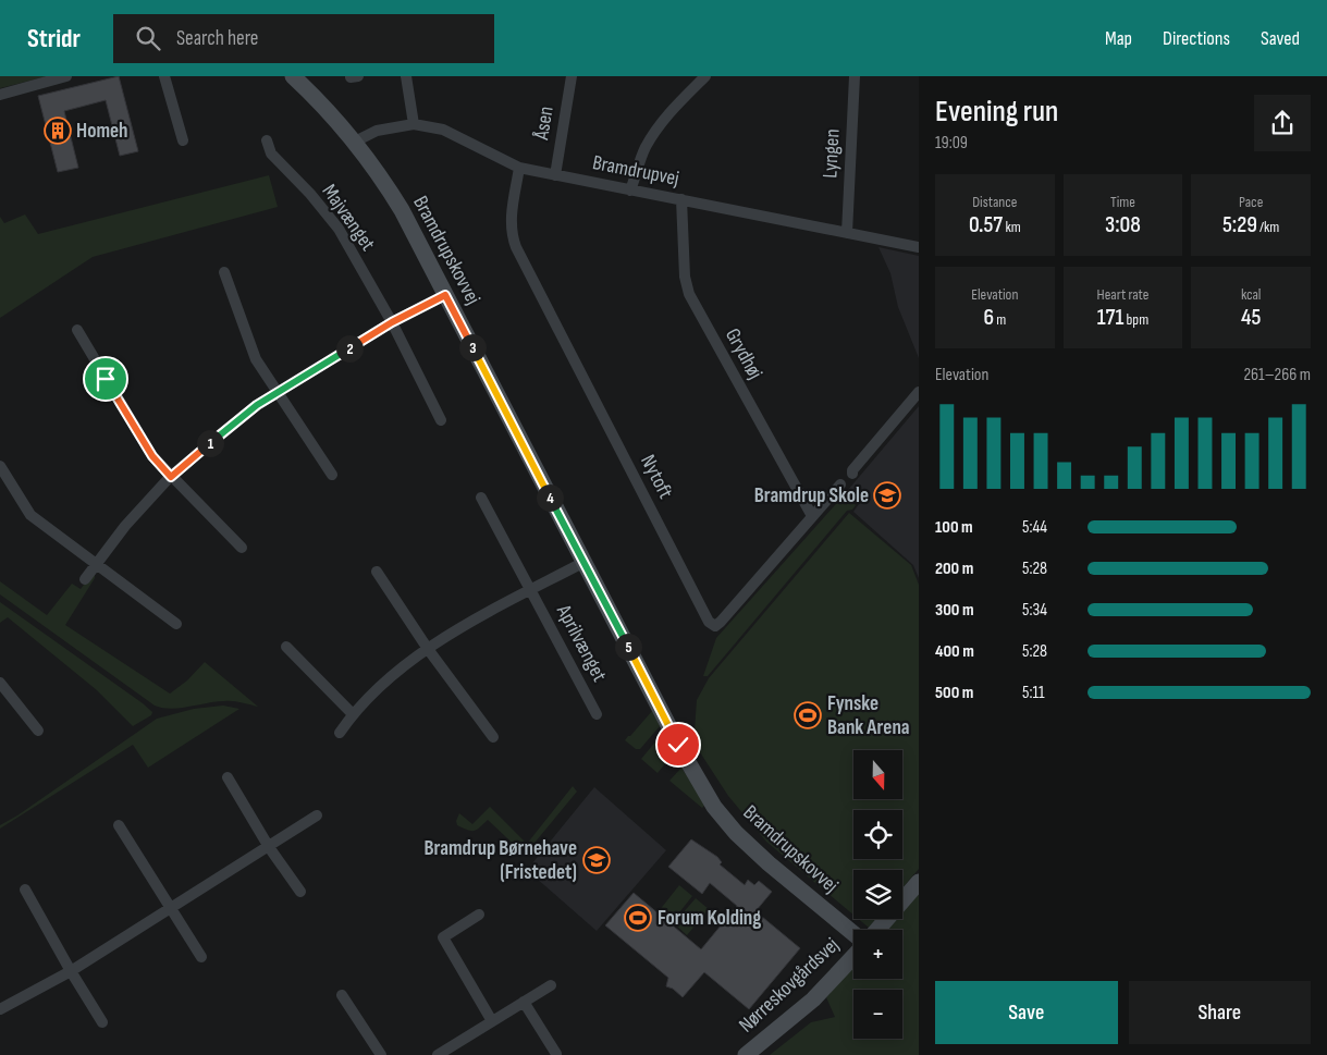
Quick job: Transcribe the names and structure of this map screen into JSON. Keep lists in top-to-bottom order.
{
  "streets": {
    "street": [
      "Åsen",
      "Lyngen",
      "Bramdrupvej",
      "Majvænget",
      "Bramdrupskovvej",
      "Grydhøj",
      "Nytoft",
      "Aprilvænget",
      "Nørreskovgårdsvej"
    ]
  },
  "crossings": [
    ["Åsen", "Bramdrupvej"],
    ["Lyngen", "Bramdrupvej"],
    ["Bramdrupvej", "Bramdrupskovvej"],
    ["Bramdrupvej", "Grydhøj"],
    ["Bramdrupvej", "Nytoft"],
    ["Bramdrupskovvej", "Aprilvænget"],
    ["Grydhøj", "Nytoft"]
  ],
  "places": {
    "building": ["Homeh"],
    "school or university": ["Bramdrup Skole", "Bramdrup Børnehave (Fristedet)"],
    "sports": ["Fynske Bank Arena", "Forum Kolding"]
  },
  "north": "bottom",
  "page": {
    "header": "Stridr",
    "search": "Search here",
    "nav": ["Map", "Directions", "Saved"],
    "heading": ["Evening run", "19:09"],
    "stats": [
      ["Distance", "0.57 km"],
      ["Time", "3:08"],
      ["Pace", "5:29 /km"],
      ["Elevation", "6 m"],
      ["Heart rate", "171 bpm"],
      ["kcal", "45"]
    ],
    "pins": [
      "3",
      "2",
      "1",
      "4",
      "5"
    ],
    "chart": ["Elevation", "261–266 m"],
    "list": [
      {
        "name": "100 m",
        "note": "5:44"
      },
      {
        "name": "200 m",
        "note": "5:28"
      },
      {
        "name": "300 m",
        "note": "5:34"
      },
      {
        "name": "400 m",
        "note": "5:28"
      },
      {
        "name": "500 m",
        "note": "5:11"
      }
    ],
    "map_buttons": ["+", "−"],
    "buttons": ["Save", "Share"]
  }
}
